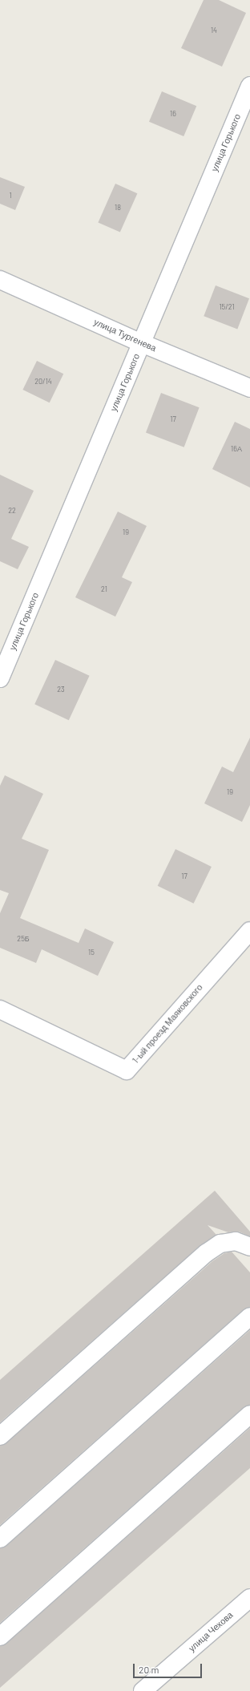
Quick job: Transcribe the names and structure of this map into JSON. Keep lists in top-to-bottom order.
{
  "streets": {
    "street": [
      "улица Горького",
      "улица Тургенева",
      "1-ый проезд Маяковского",
      "улица Чехова"
    ]
  },
  "crossings": [
    ["улица Горького", "улица Тургенева"]
  ],
  "house_numbers": [
    "14",
    "16",
    "1",
    "18",
    "15/21",
    "20/14",
    "17",
    "16А",
    "22",
    "19",
    "21",
    "23",
    "19",
    "17",
    "25Б",
    "15"
  ],
  "scale_bar": "20 m"
}
